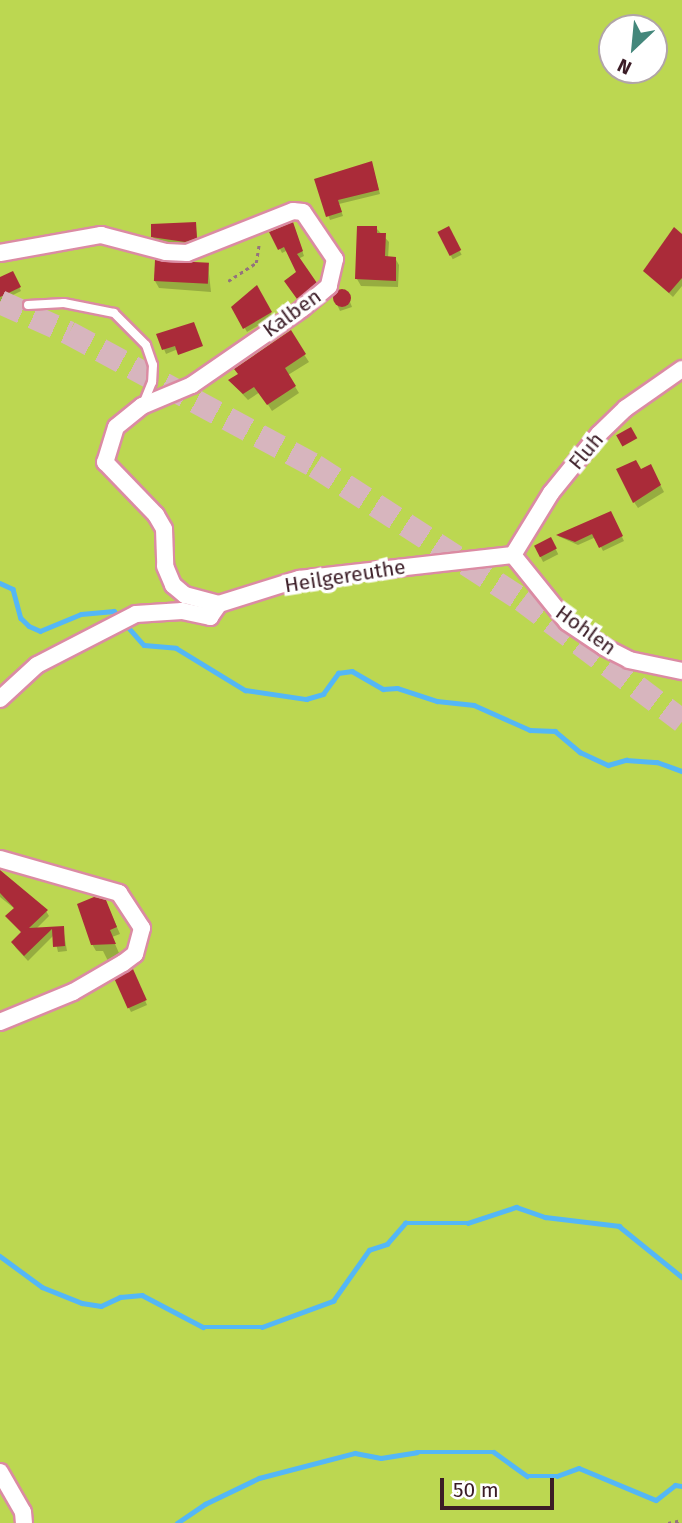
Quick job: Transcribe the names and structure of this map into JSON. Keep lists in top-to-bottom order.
{
  "streets": {
    "street": [
      "Kalben",
      "Fluh",
      "Heilgereuthe",
      "Hohlen"
    ]
  },
  "crossings": [
    ["Kalben", "Heilgereuthe"],
    ["Fluh", "Heilgereuthe"],
    ["Fluh", "Hohlen"],
    ["Heilgereuthe", "Hohlen"]
  ],
  "scale_bar": "50 m",
  "north": "bottom left"
}
